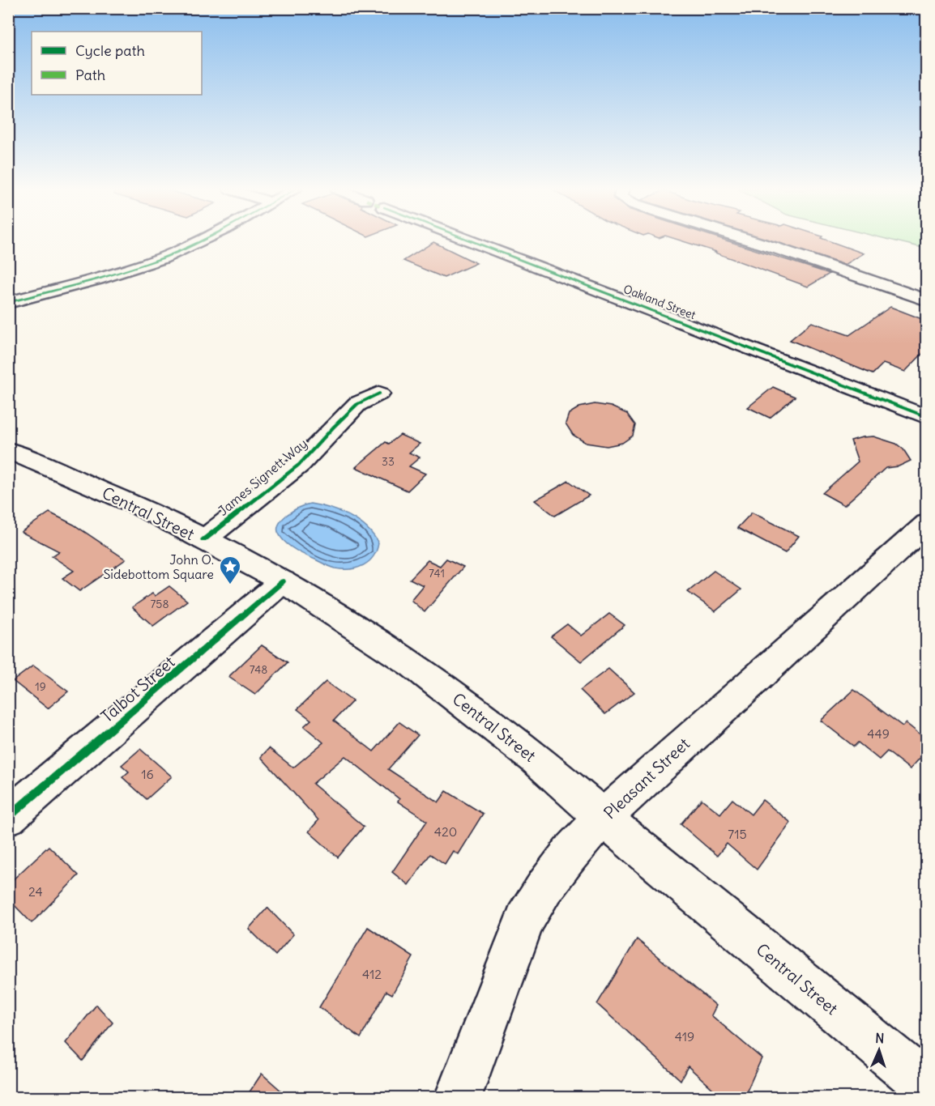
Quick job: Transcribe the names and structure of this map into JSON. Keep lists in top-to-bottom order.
{
  "streets": {
    "street": [
      "Oakland Street",
      "James Signett Way",
      "Central Street",
      "Talbot Street",
      "Pleasant Street"
    ]
  },
  "crossings": [
    ["James Signett Way", "Central Street"],
    ["Central Street", "Talbot Street"],
    ["Central Street", "Pleasant Street"]
  ],
  "places": {
    "place": ["John O. Sidebottom Square"]
  },
  "house_numbers": [
    "33",
    "741",
    "758",
    "748",
    "19",
    "449",
    "16",
    "420",
    "715",
    "24",
    "412",
    "419"
  ],
  "legend": ["Cycle path", "Path"],
  "north": "top"
}
